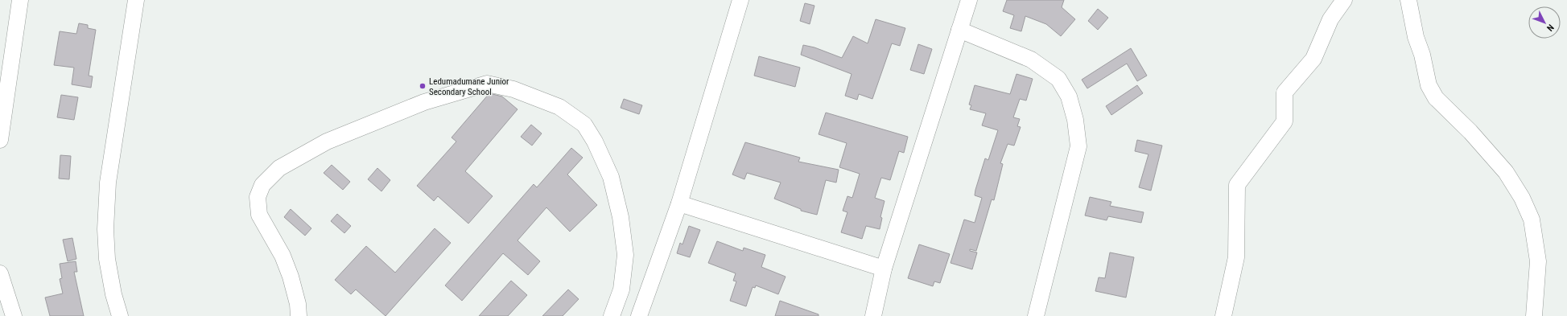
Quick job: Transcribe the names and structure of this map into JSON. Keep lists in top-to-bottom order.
{
  "places": ["Ledumadumane Junior Secondary School"],
  "north": "bottom right"
}
